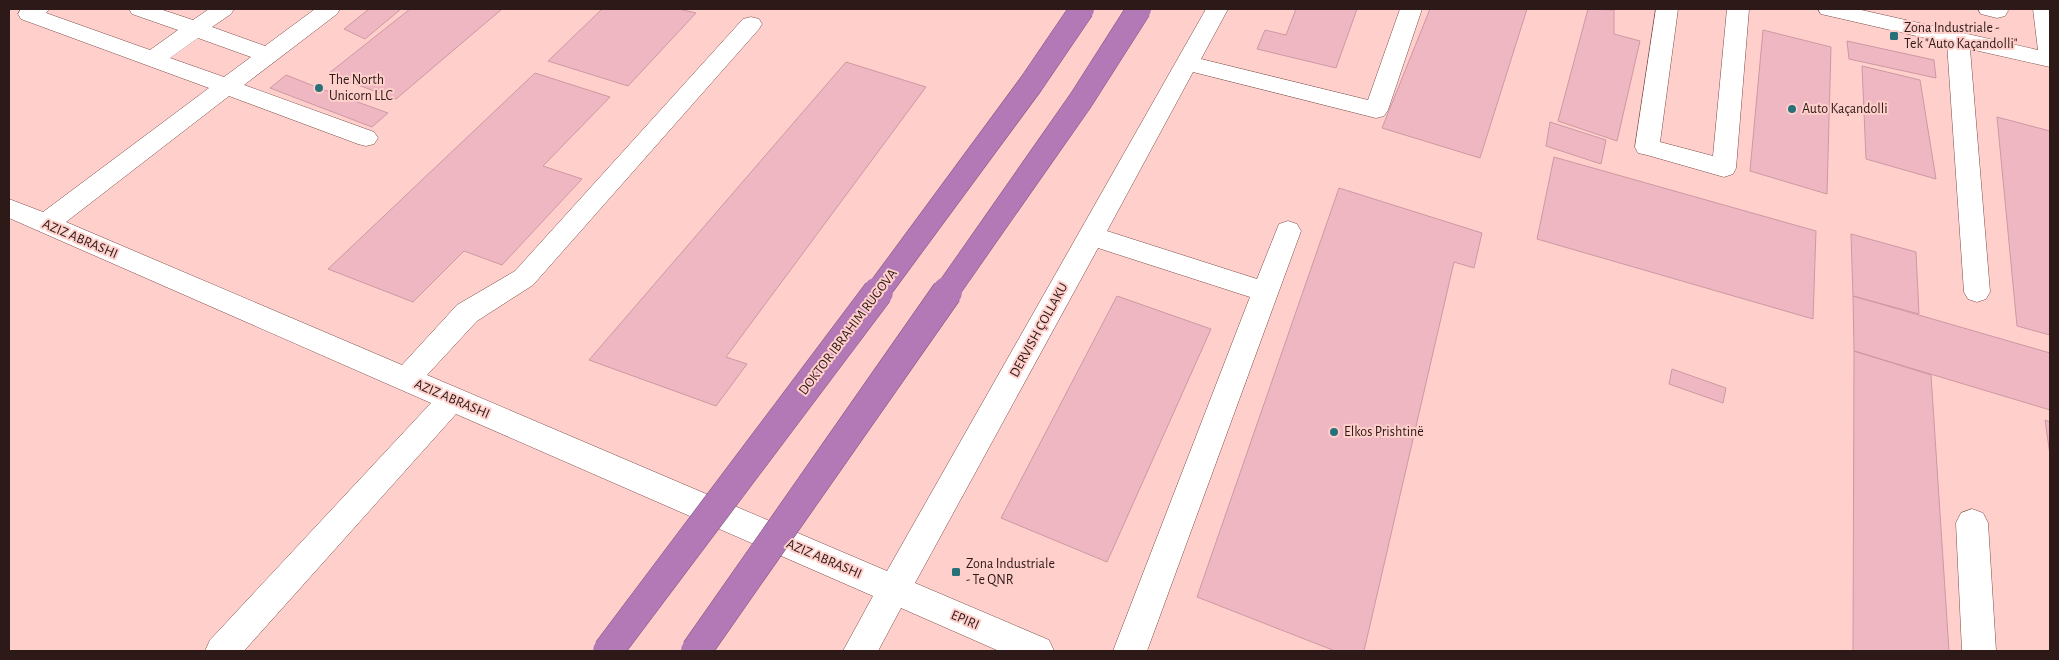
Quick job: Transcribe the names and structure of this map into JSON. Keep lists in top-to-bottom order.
{
  "streets": {
    "highway": ["DOKTOR IBRAHIM RUGOVA"],
    "street": ["AZIZ ABRASHI", "DERVISH ÇOLLAKU", "EPIRI"]
  },
  "crossings": [
    ["AZIZ ABRASHI", "DERVISH ÇOLLAKU"],
    ["AZIZ ABRASHI", "EPIRI"],
    ["DERVISH ÇOLLAKU", "EPIRI"]
  ],
  "places": {
    "transit": ["Zona Industriale - Tek \"Auto Kaçandolli\"", "Zona Industriale - Te QNR"],
    "other": ["The North Unicorn LLC", "Auto Kaçandolli", "Elkos Prishtinë"]
  }
}
